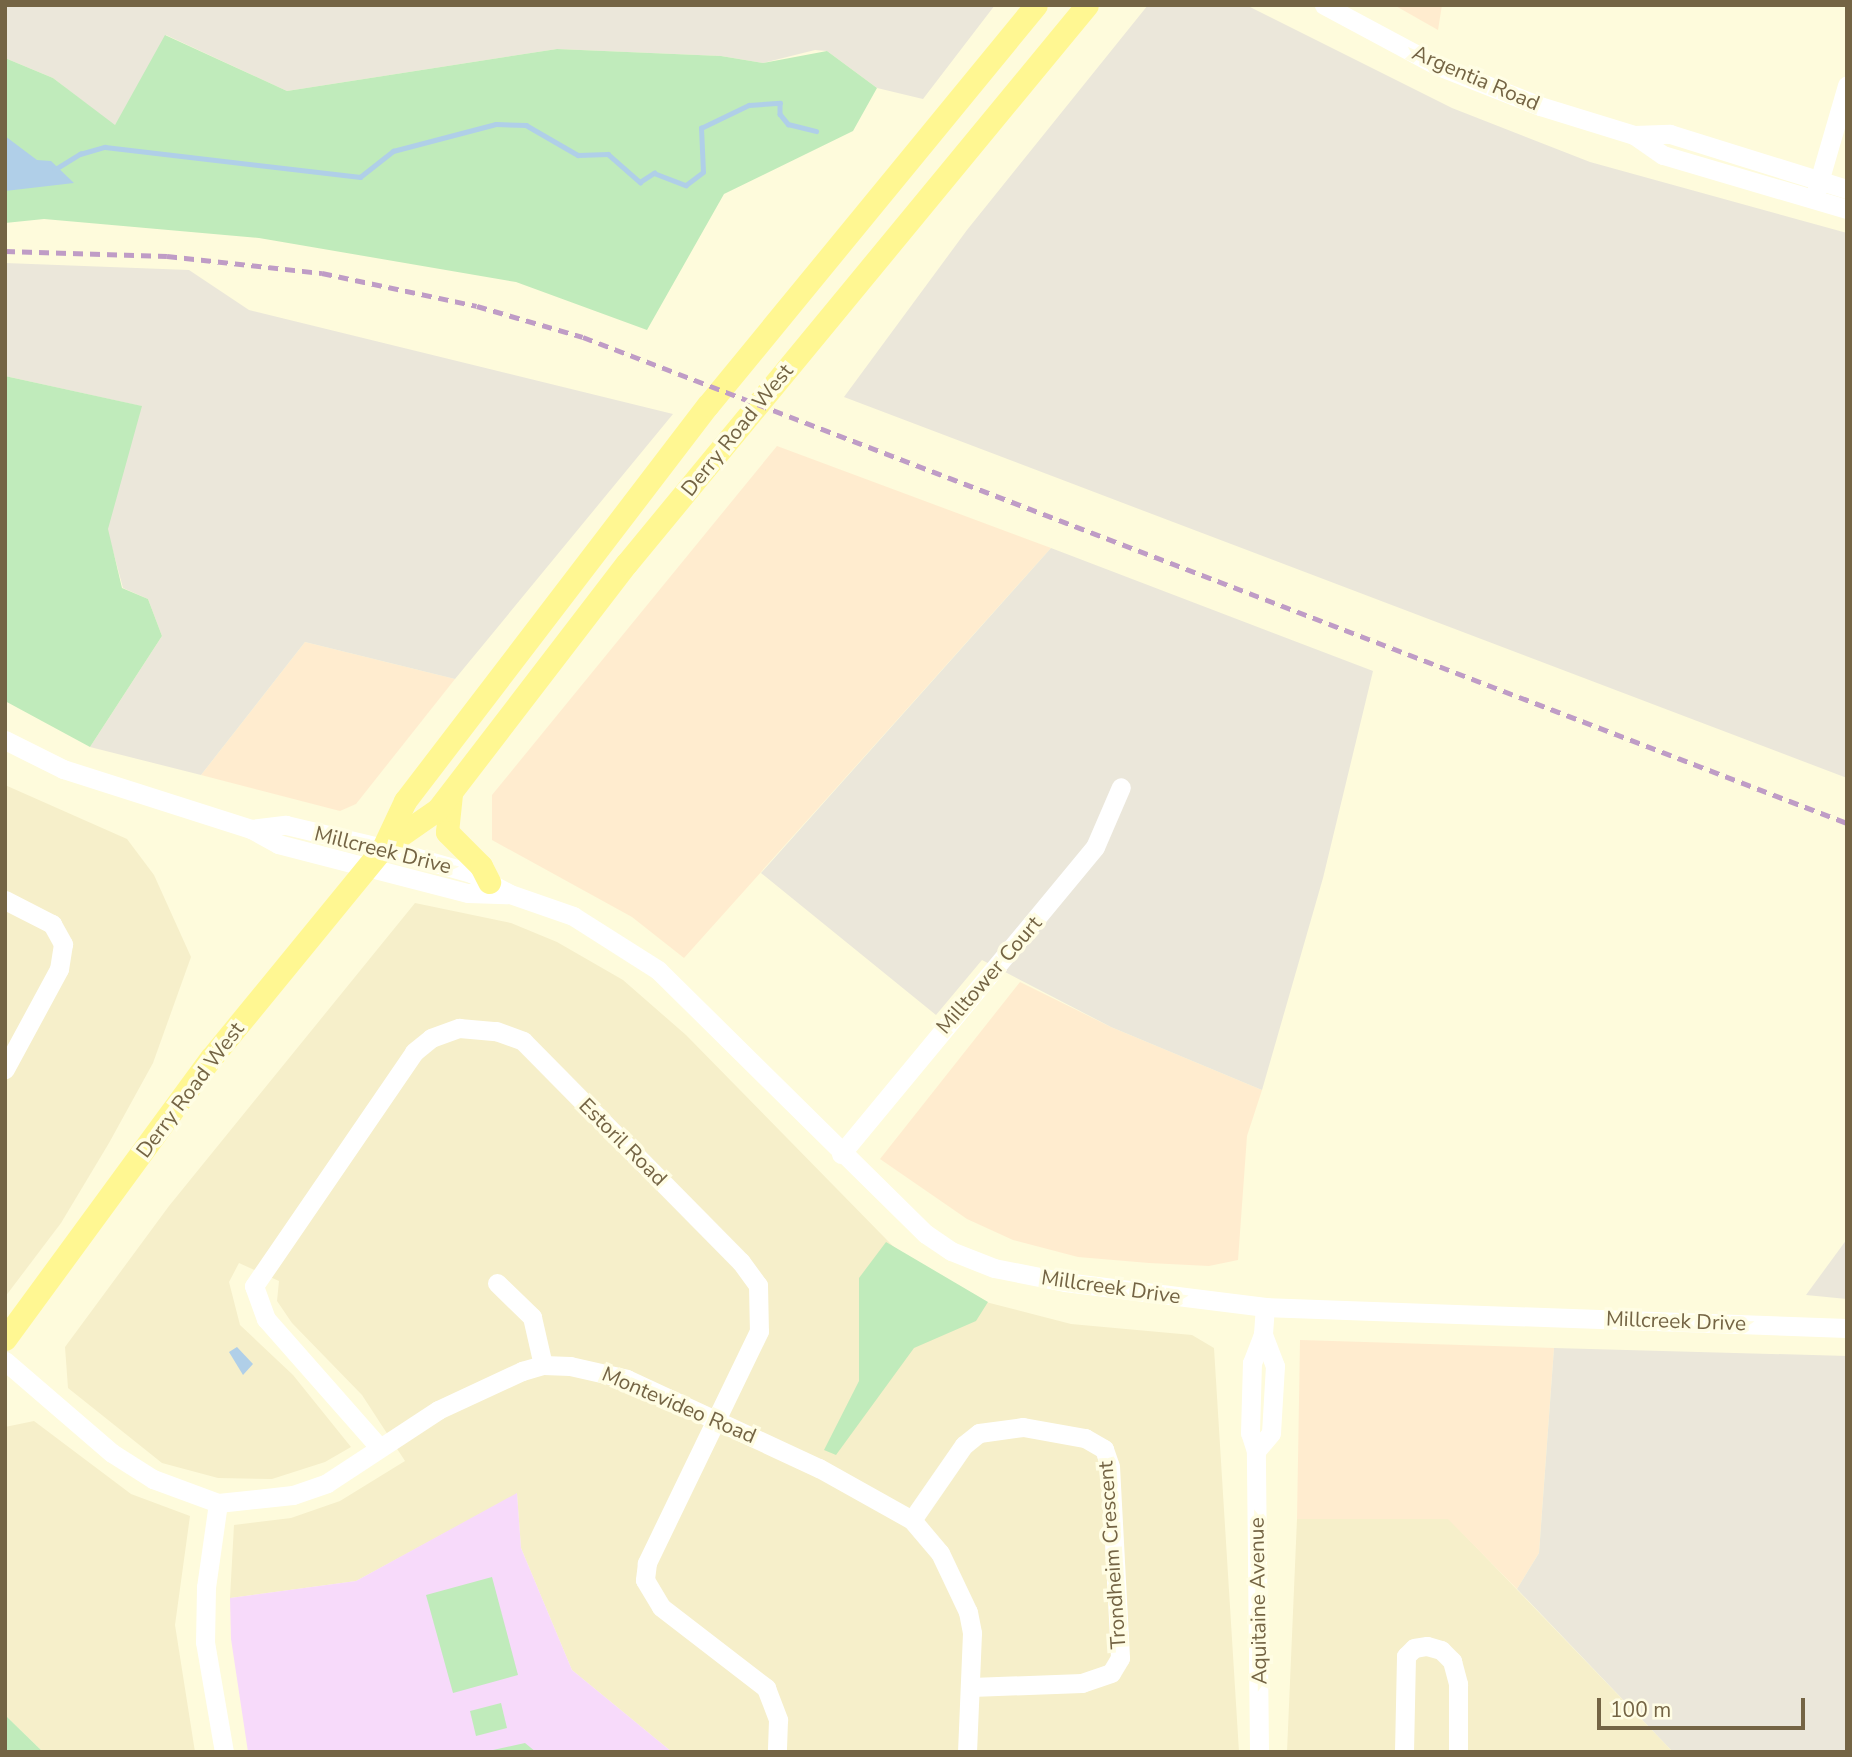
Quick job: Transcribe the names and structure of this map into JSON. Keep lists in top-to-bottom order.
{
  "streets": {
    "main road": ["Derry Road West"],
    "street": [
      "Argentia Road",
      "Millcreek Drive",
      "Milltower Court",
      "Estoril Road",
      "Montevideo Road",
      "Trondheim Crescent",
      "Aquitaine Avenue"
    ]
  },
  "crossings": [
    ["Derry Road West", "Millcreek Drive"],
    ["Millcreek Drive", "Milltower Court"],
    ["Millcreek Drive", "Aquitaine Avenue"],
    ["Estoril Road", "Montevideo Road"],
    ["Montevideo Road", "Trondheim Crescent"]
  ],
  "scale_bar": "100 m"
}
